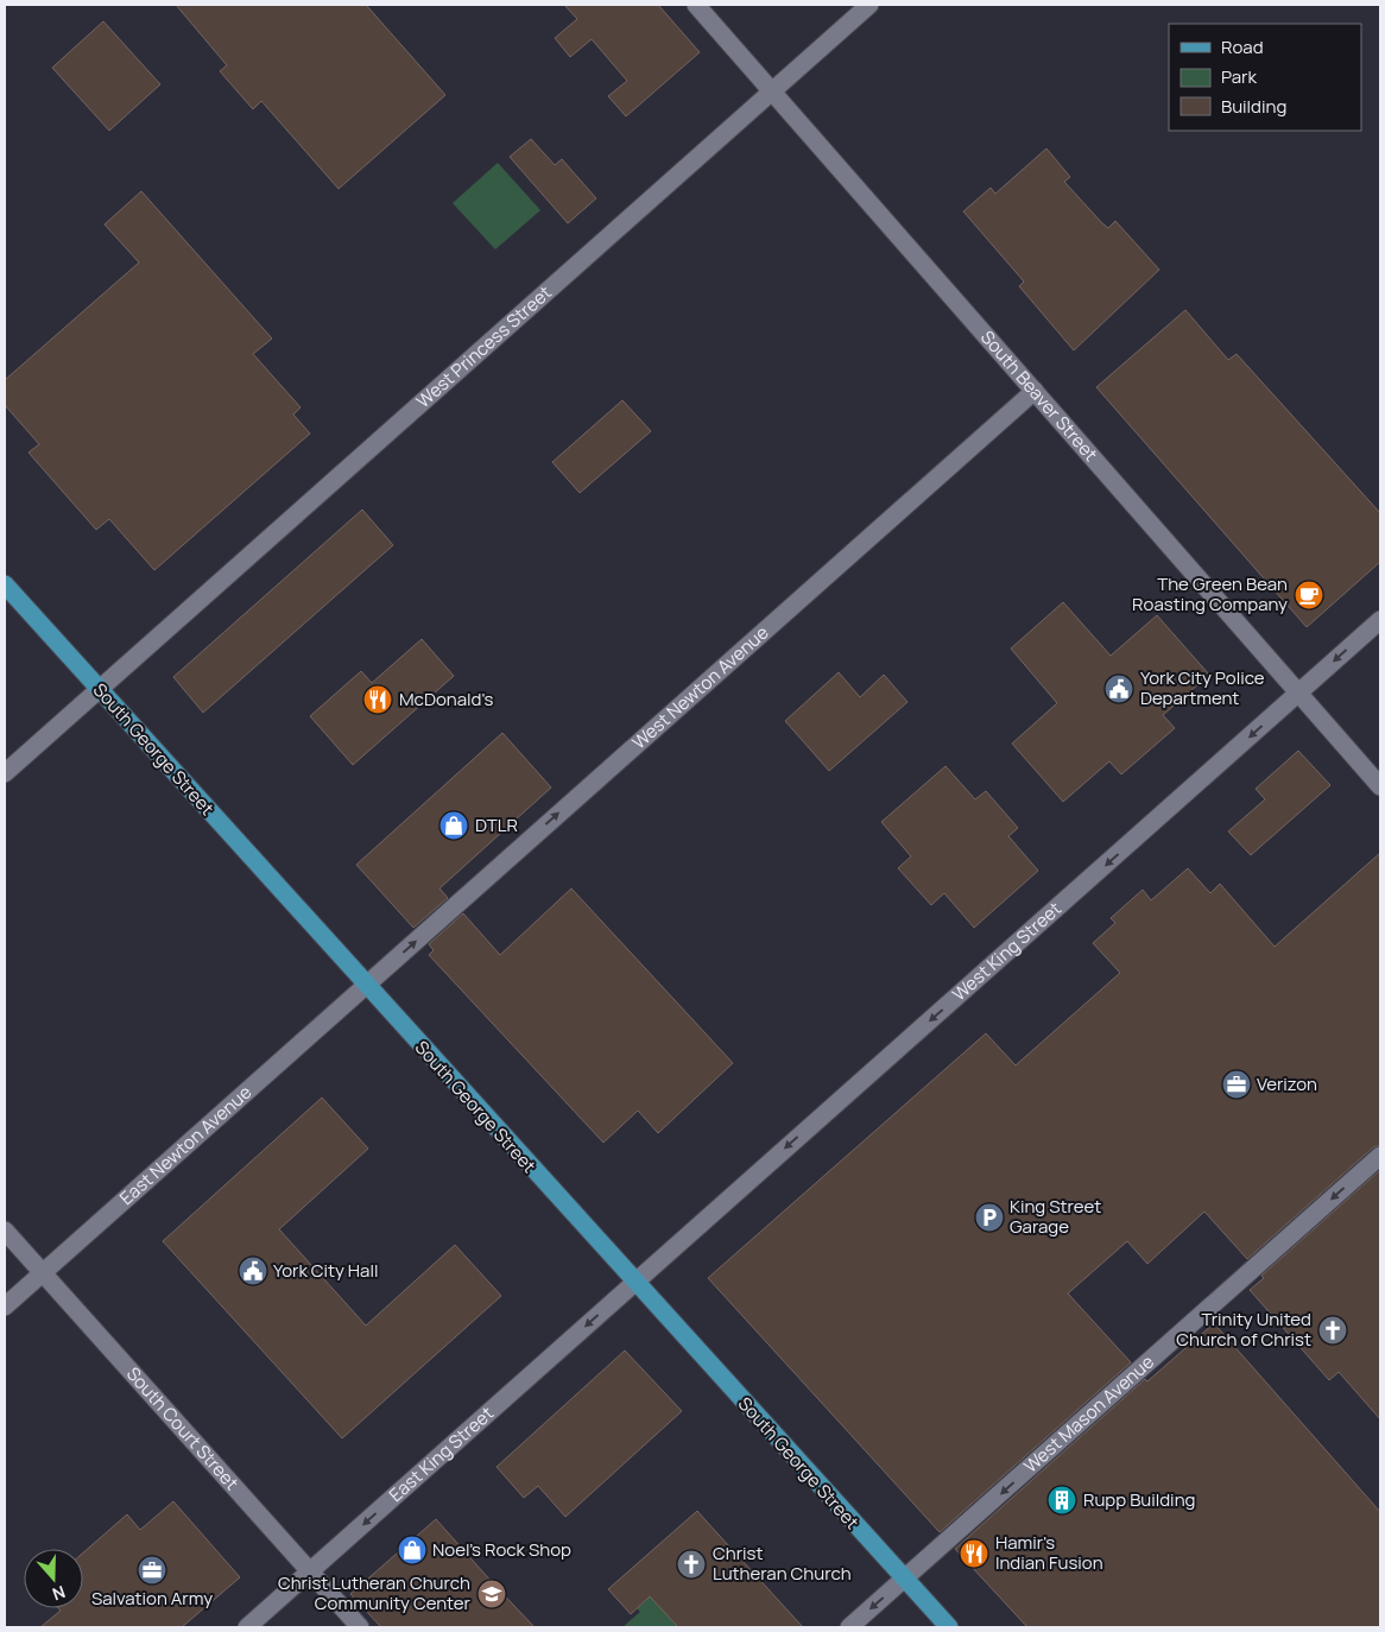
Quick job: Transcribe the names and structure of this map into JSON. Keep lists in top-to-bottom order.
{
  "streets": {
    "main road": ["South George Street"],
    "street": [
      "West Princess Street",
      "South Beaver Street",
      "West Newton Avenue",
      "West King Street",
      "East Newton Avenue",
      "West Mason Avenue",
      "South Court Street",
      "East King Street"
    ]
  },
  "crossings": [
    ["West Princess Street", "South Beaver Street"],
    ["West Princess Street", "South George Street"],
    ["South Beaver Street", "West Newton Avenue"],
    ["South Beaver Street", "West King Street"],
    ["West Newton Avenue", "South George Street"],
    ["West Newton Avenue", "East Newton Avenue"],
    ["South George Street", "West King Street"],
    ["South George Street", "East Newton Avenue"],
    ["South George Street", "West Mason Avenue"],
    ["South George Street", "East King Street"],
    ["West King Street", "East King Street"],
    ["East Newton Avenue", "South Court Street"],
    ["South Court Street", "East King Street"]
  ],
  "one_way": [
    "West Newton Avenue",
    "West King Street",
    "West Mason Avenue",
    "East King Street"
  ],
  "places": {
    "cafe": ["The Green Bean Roasting Company"],
    "public building": ["York City Police Department", "York City Hall"],
    "restaurant": ["McDonald's", "Hamir's Indian Fusion"],
    "shop": ["DTLR", "Noel's Rock Shop"],
    "office": ["Verizon", "Salvation Army"],
    "parking": ["King Street Garage"],
    "church": ["Trinity United Church of Christ", "Christ Lutheran Church"],
    "building": ["Rupp Building"],
    "school or university": ["Christ Lutheran Church Community Center"]
  },
  "legend": ["Road", "Park", "Building"],
  "north": "bottom"
}
